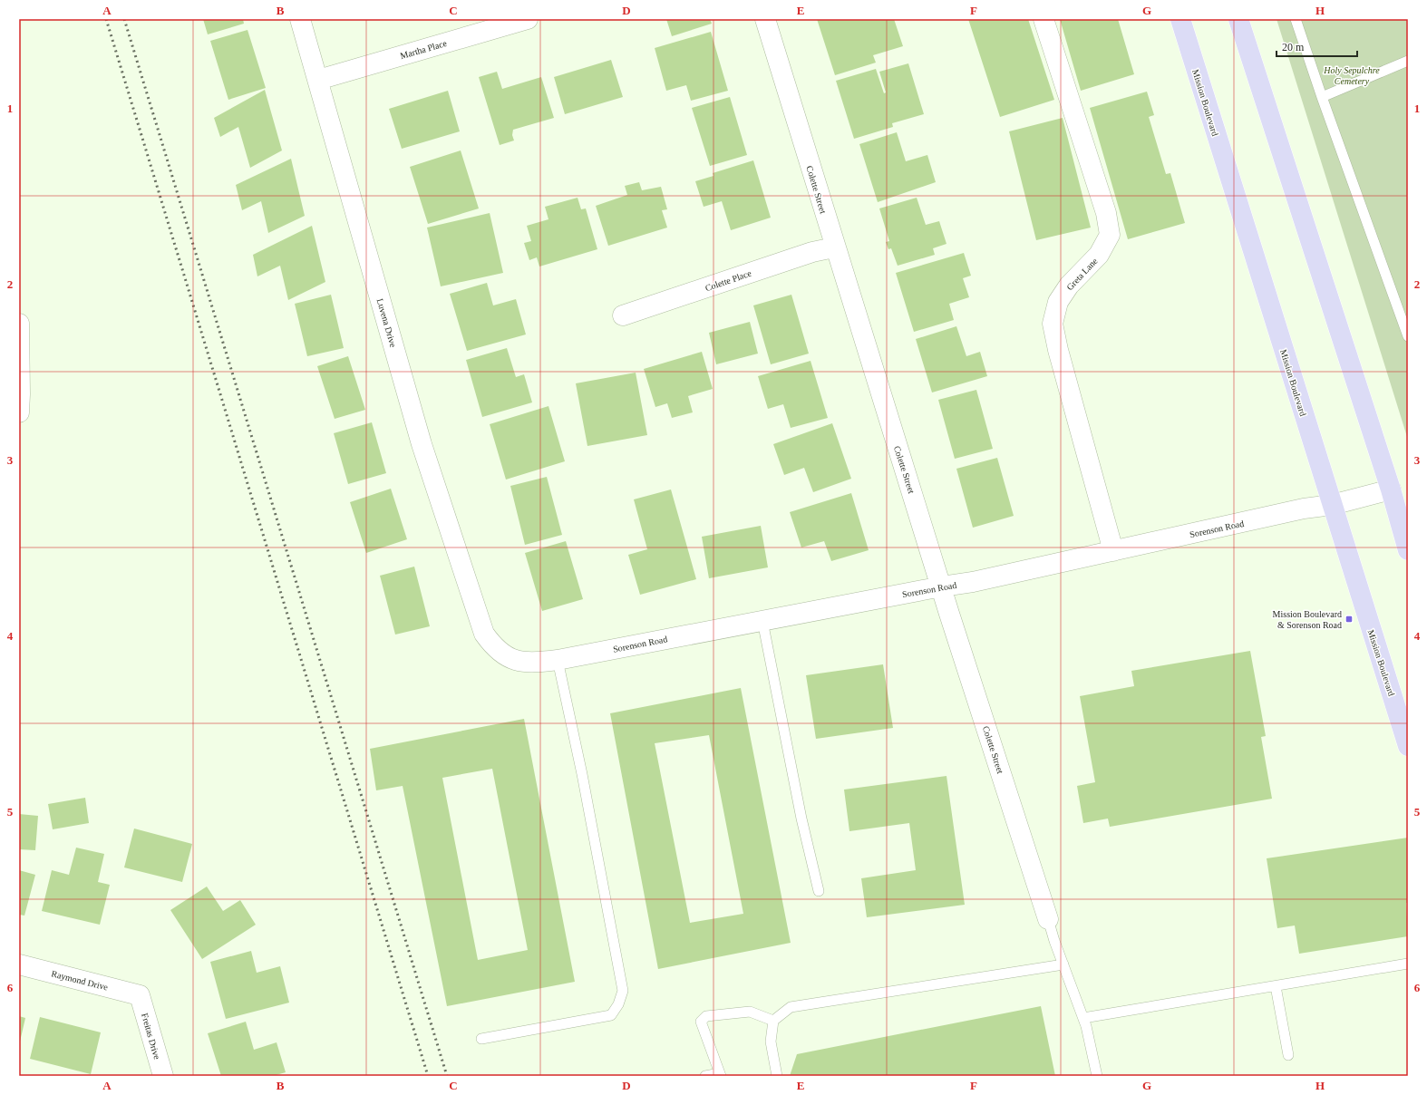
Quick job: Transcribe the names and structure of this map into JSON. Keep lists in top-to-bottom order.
{
  "streets": {
    "main road": ["Mission Boulevard"],
    "street": [
      "Martha Place",
      "Colette Street",
      "Greta Lane",
      "Colette Place",
      "Luvena Drive",
      "Sorenson Road",
      "Raymond Drive",
      "Freitas Drive"
    ]
  },
  "crossings": [
    ["Martha Place", "Luvena Drive"],
    ["Mission Boulevard", "Sorenson Road"],
    ["Colette Street", "Colette Place"],
    ["Colette Street", "Sorenson Road"],
    ["Greta Lane", "Sorenson Road"],
    ["Luvena Drive", "Sorenson Road"],
    ["Raymond Drive", "Freitas Drive"]
  ],
  "parks": ["Holy Sepulchre Cemetery"],
  "places": {
    "transit": ["Mission Boulevard & Sorenson Road"]
  },
  "scale_bar": "20 m",
  "grid": {
    "columns": [
      "A",
      "B",
      "C",
      "D",
      "E",
      "F",
      "G",
      "H"
    ],
    "rows": [
      "1",
      "2",
      "3",
      "4",
      "5",
      "6"
    ]
  }
}
